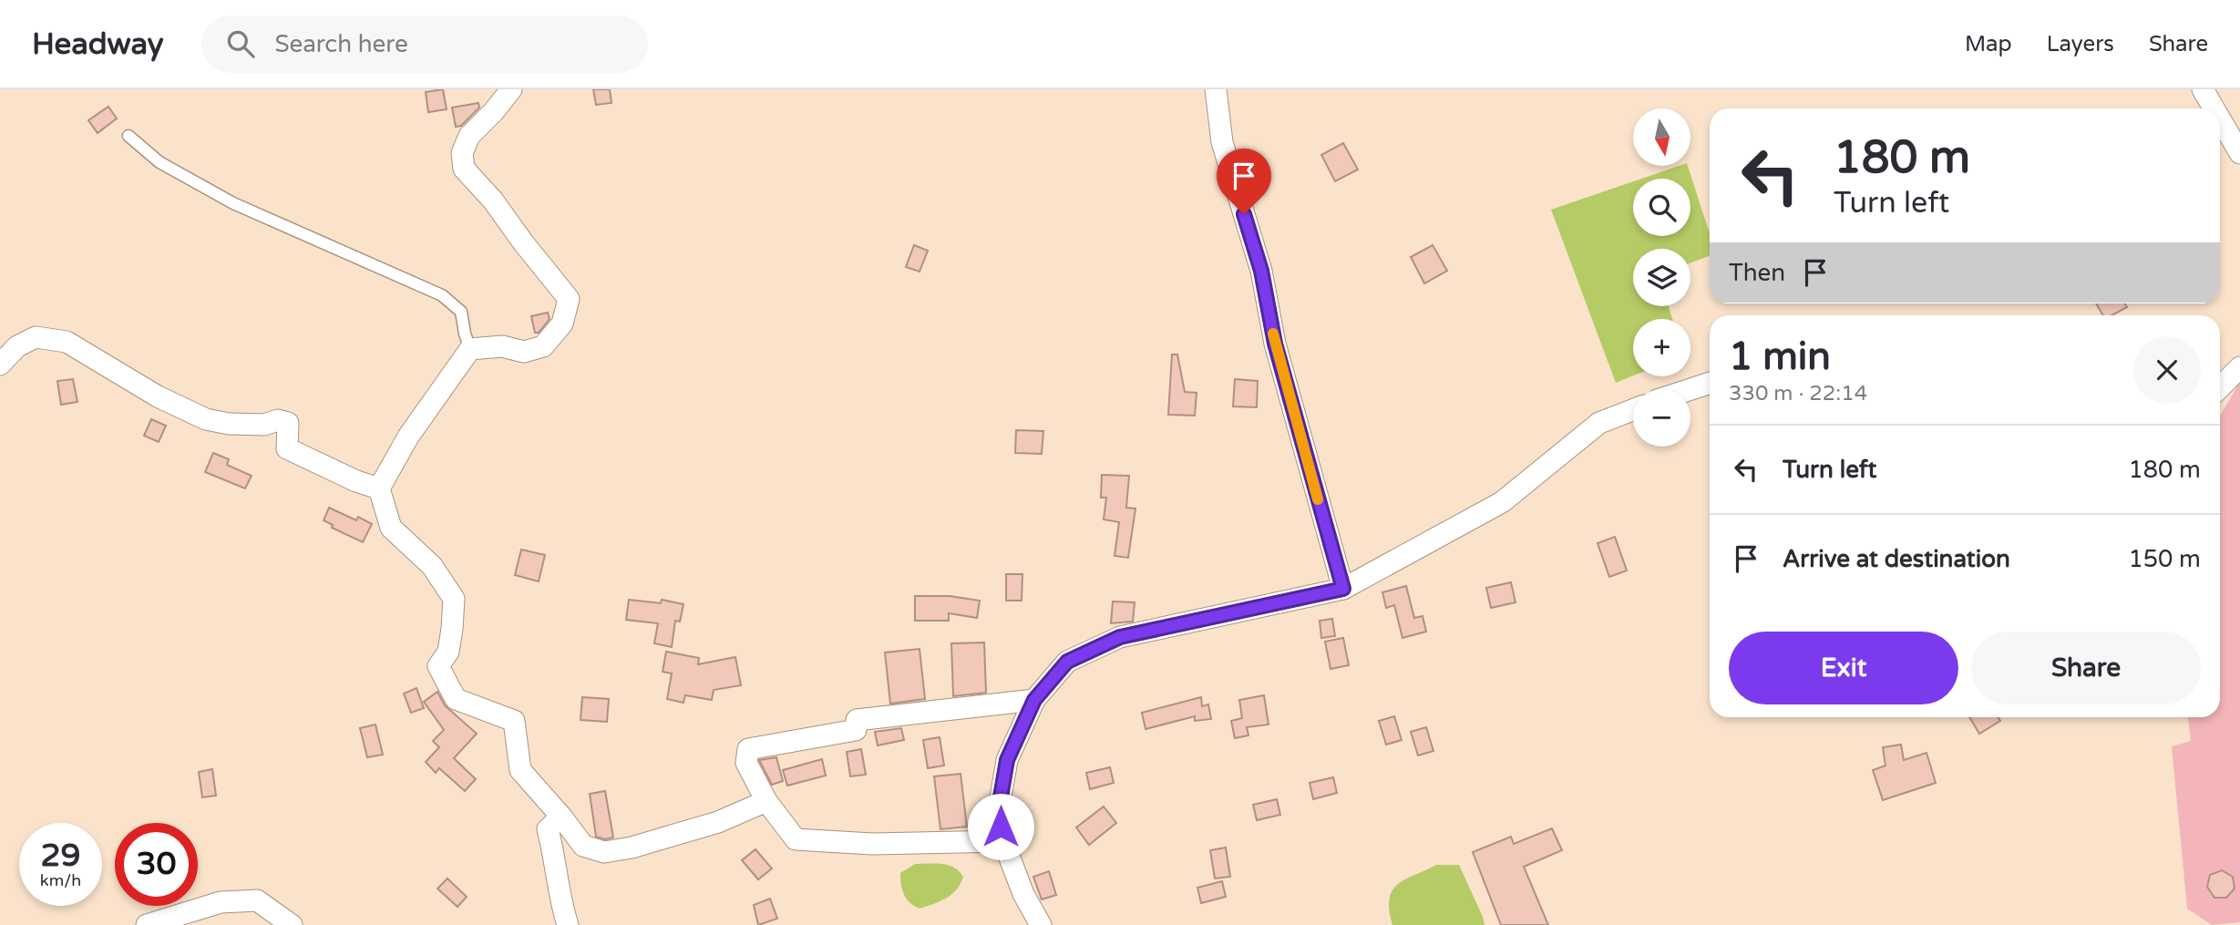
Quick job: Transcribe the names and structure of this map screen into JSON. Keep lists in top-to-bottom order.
{
  "north": "bottom",
  "page": {
    "header": "Headway",
    "search": "Search here",
    "nav": ["Map", "Layers", "Share"],
    "map_buttons": ["+", "−"],
    "turn": ["180 m", "Turn left"],
    "then": "Then",
    "heading": ["1 min", "330 m · 22:14"],
    "list": [
      {
        "name": "Turn left",
        "value": "180 m"
      },
      {
        "name": "Arrive at destination",
        "value": "150 m"
      }
    ],
    "buttons": ["Exit", "Share"],
    "speed": "29 km/h",
    "limit": "30"
  }
}
